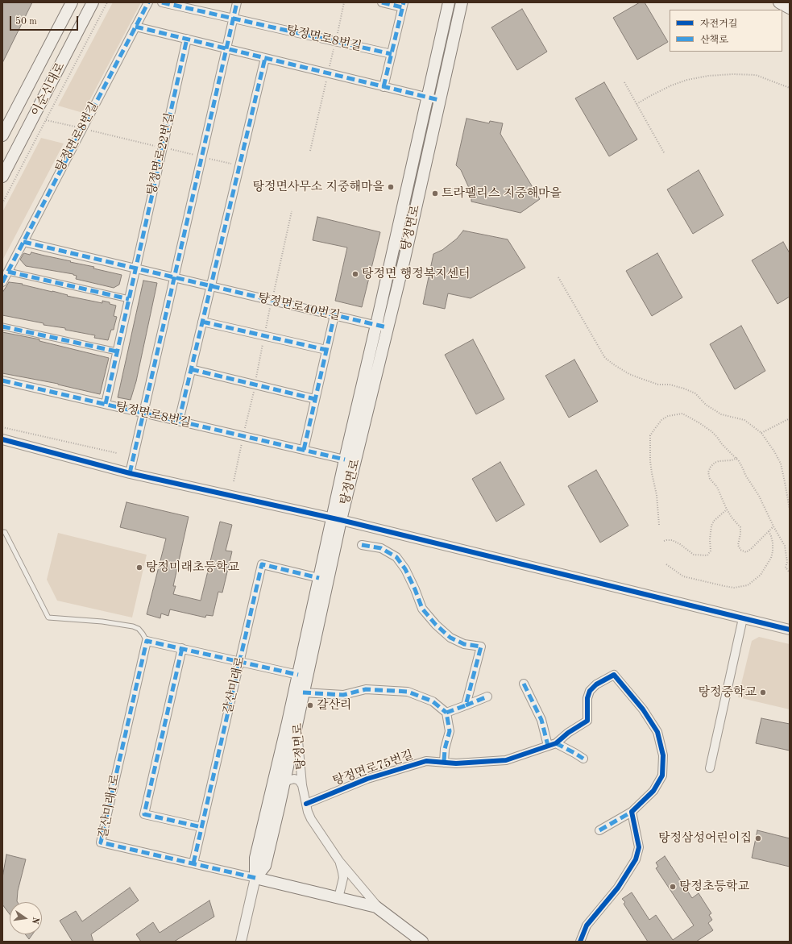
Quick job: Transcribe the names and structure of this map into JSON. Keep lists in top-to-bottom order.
{
  "streets": {
    "main road": ["이순신대로", "탕정면로", "갈산미래1로"],
    "street": [
      "탕정면로8번길",
      "탕정면로22번길",
      "탕정면로40번길",
      "갈산미래로",
      "탕정면로75번길"
    ]
  },
  "crossings": [
    ["탕정면로8번길", "탕정면로"],
    ["탕정면로8번길", "탕정면로40번길"],
    ["탕정면로22번길", "탕정면로40번길"],
    ["탕정면로", "탕정면로40번길"],
    ["탕정면로", "갈산미래로"],
    ["탕정면로", "탕정면로75번길"],
    ["탕정면로", "갈산미래1로"],
    ["갈산미래로", "갈산미래1로"]
  ],
  "places": [
    "탕정면사무소 지중해마을",
    "트라팰리스 지중해마을",
    "탕정면 행정복지센터",
    "탕정미래초등학교",
    "탕정중학교",
    "갈산리",
    "탕정삼성어린이집",
    "탕정초등학교"
  ],
  "legend": ["자전거길", "산책로"],
  "scale_bar": "50 m",
  "north": "right"
}
